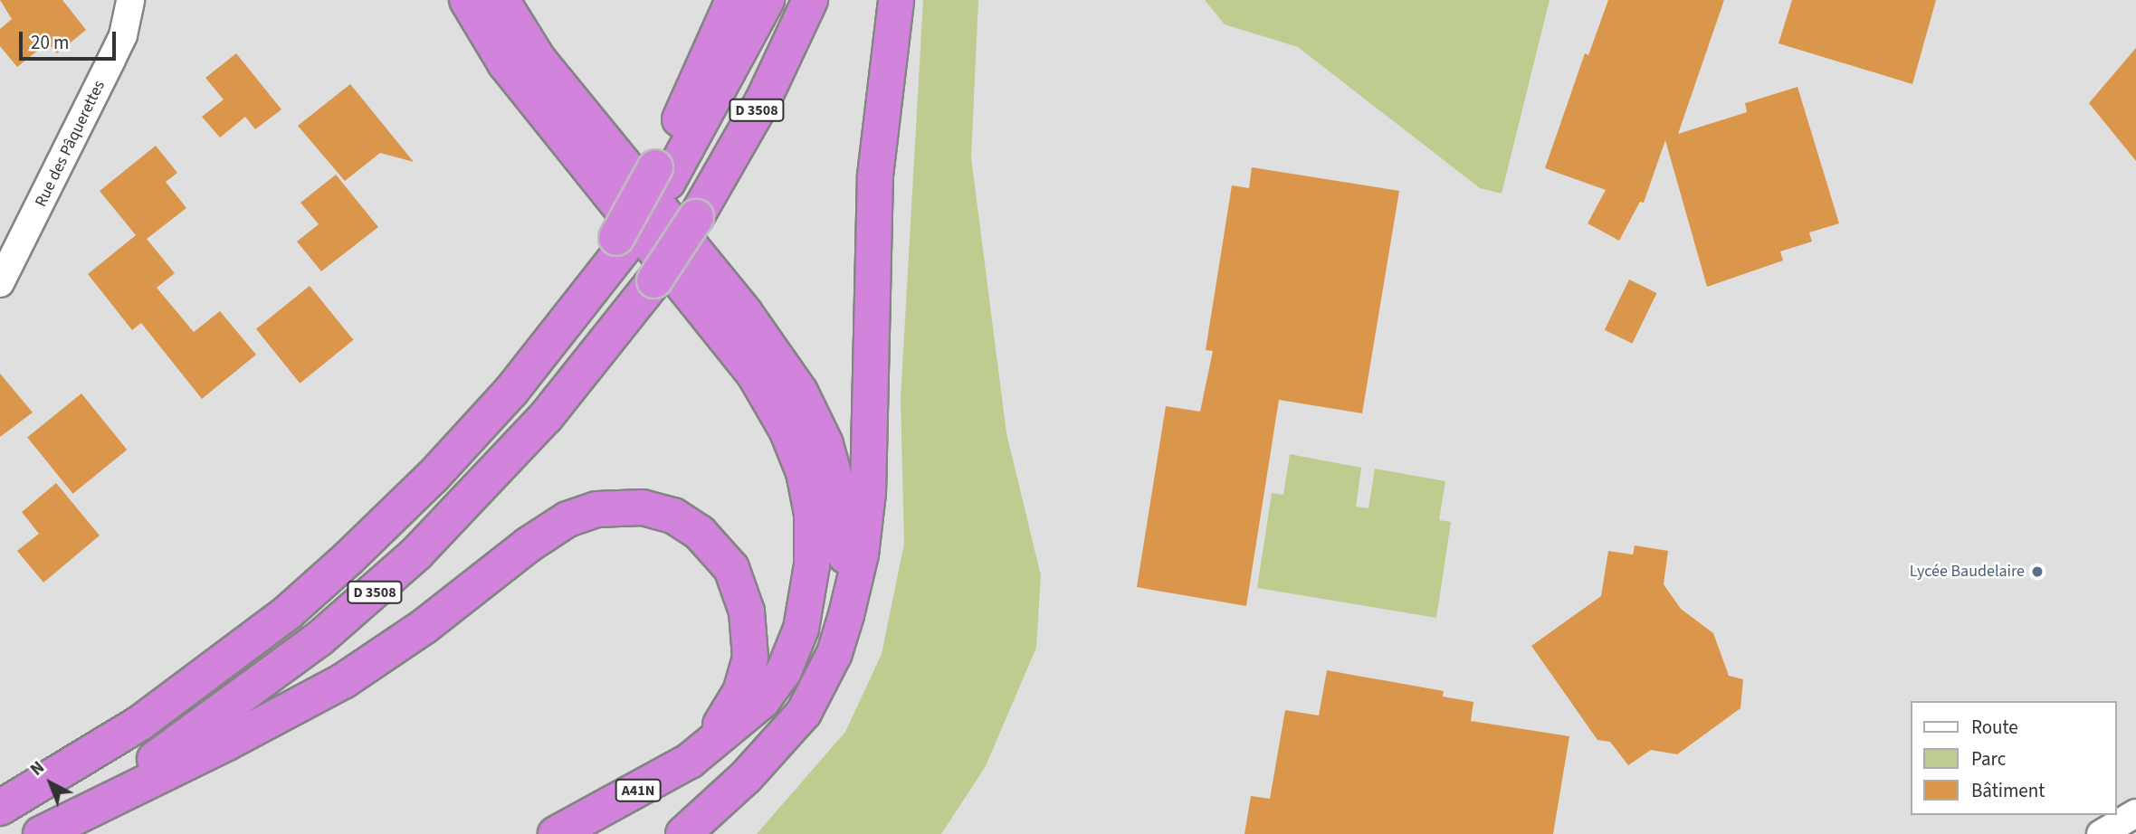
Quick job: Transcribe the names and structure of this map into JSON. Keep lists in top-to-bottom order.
{
  "streets": {
    "highway": ["D 3508", "A41N"],
    "street": ["Rue des Pâquerettes"]
  },
  "places": ["Lycée Baudelaire"],
  "legend": ["Route", "Parc", "Bâtiment"],
  "scale_bar": "20 m",
  "north": "top left"
}
